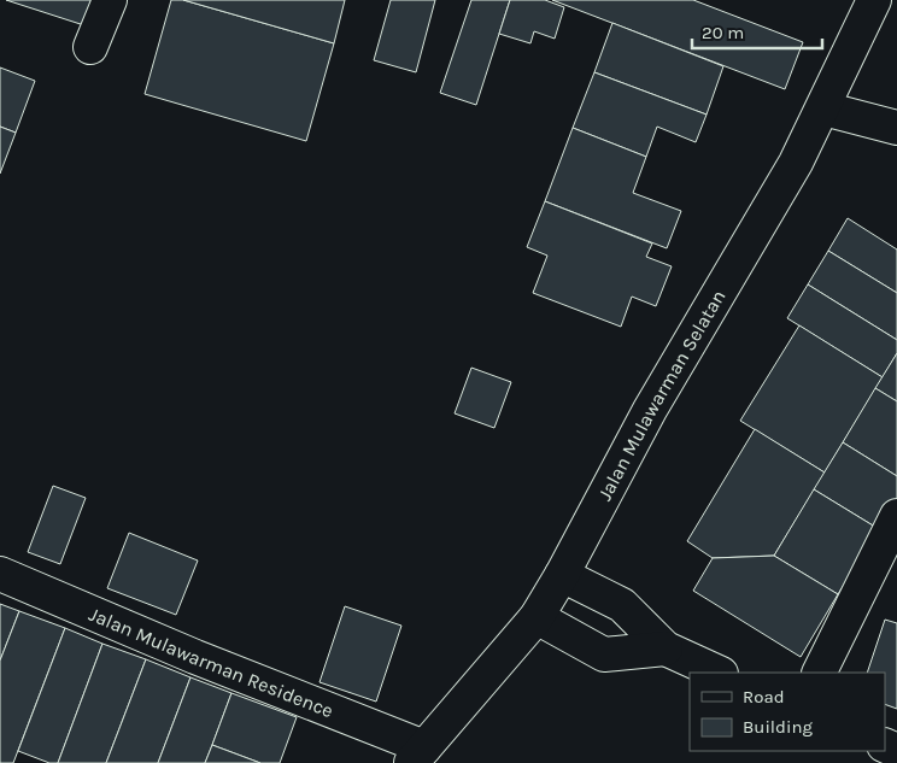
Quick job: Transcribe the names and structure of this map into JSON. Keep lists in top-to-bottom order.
{
  "streets": {
    "street": ["Jalan Mulawarman Selatan", "Jalan Mulawarman Residence"]
  },
  "crossings": [
    ["Jalan Mulawarman Selatan", "Jalan Mulawarman Residence"]
  ],
  "legend": ["Road", "Building"],
  "scale_bar": "20 m"
}
